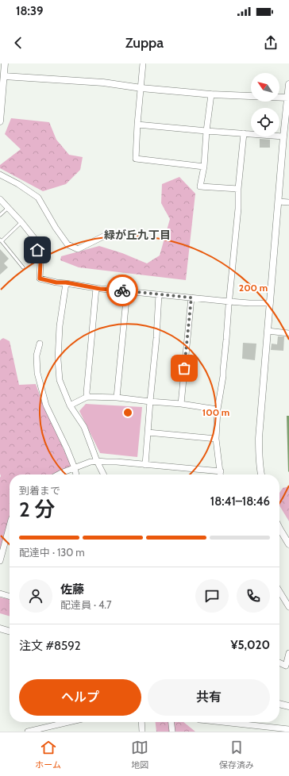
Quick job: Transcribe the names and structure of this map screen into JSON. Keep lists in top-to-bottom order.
{
  "districts": ["緑が丘九丁目"],
  "north": "top left",
  "page": {
    "status": "18:39",
    "header": "Zuppa",
    "heading": ["2 分", "到着まで", "18:41–18:46"],
    "panel": [
      "佐藤",
      "配達員 · 4.7",
      "注文 #8592",
      "¥5,020"
    ],
    "bar": "配達中 · 130 m",
    "buttons": ["ヘルプ", "共有"],
    "tabs": ["ホーム", "地図", "保存済み"]
  },
  "rings": ["200 m", "100 m"]
}
